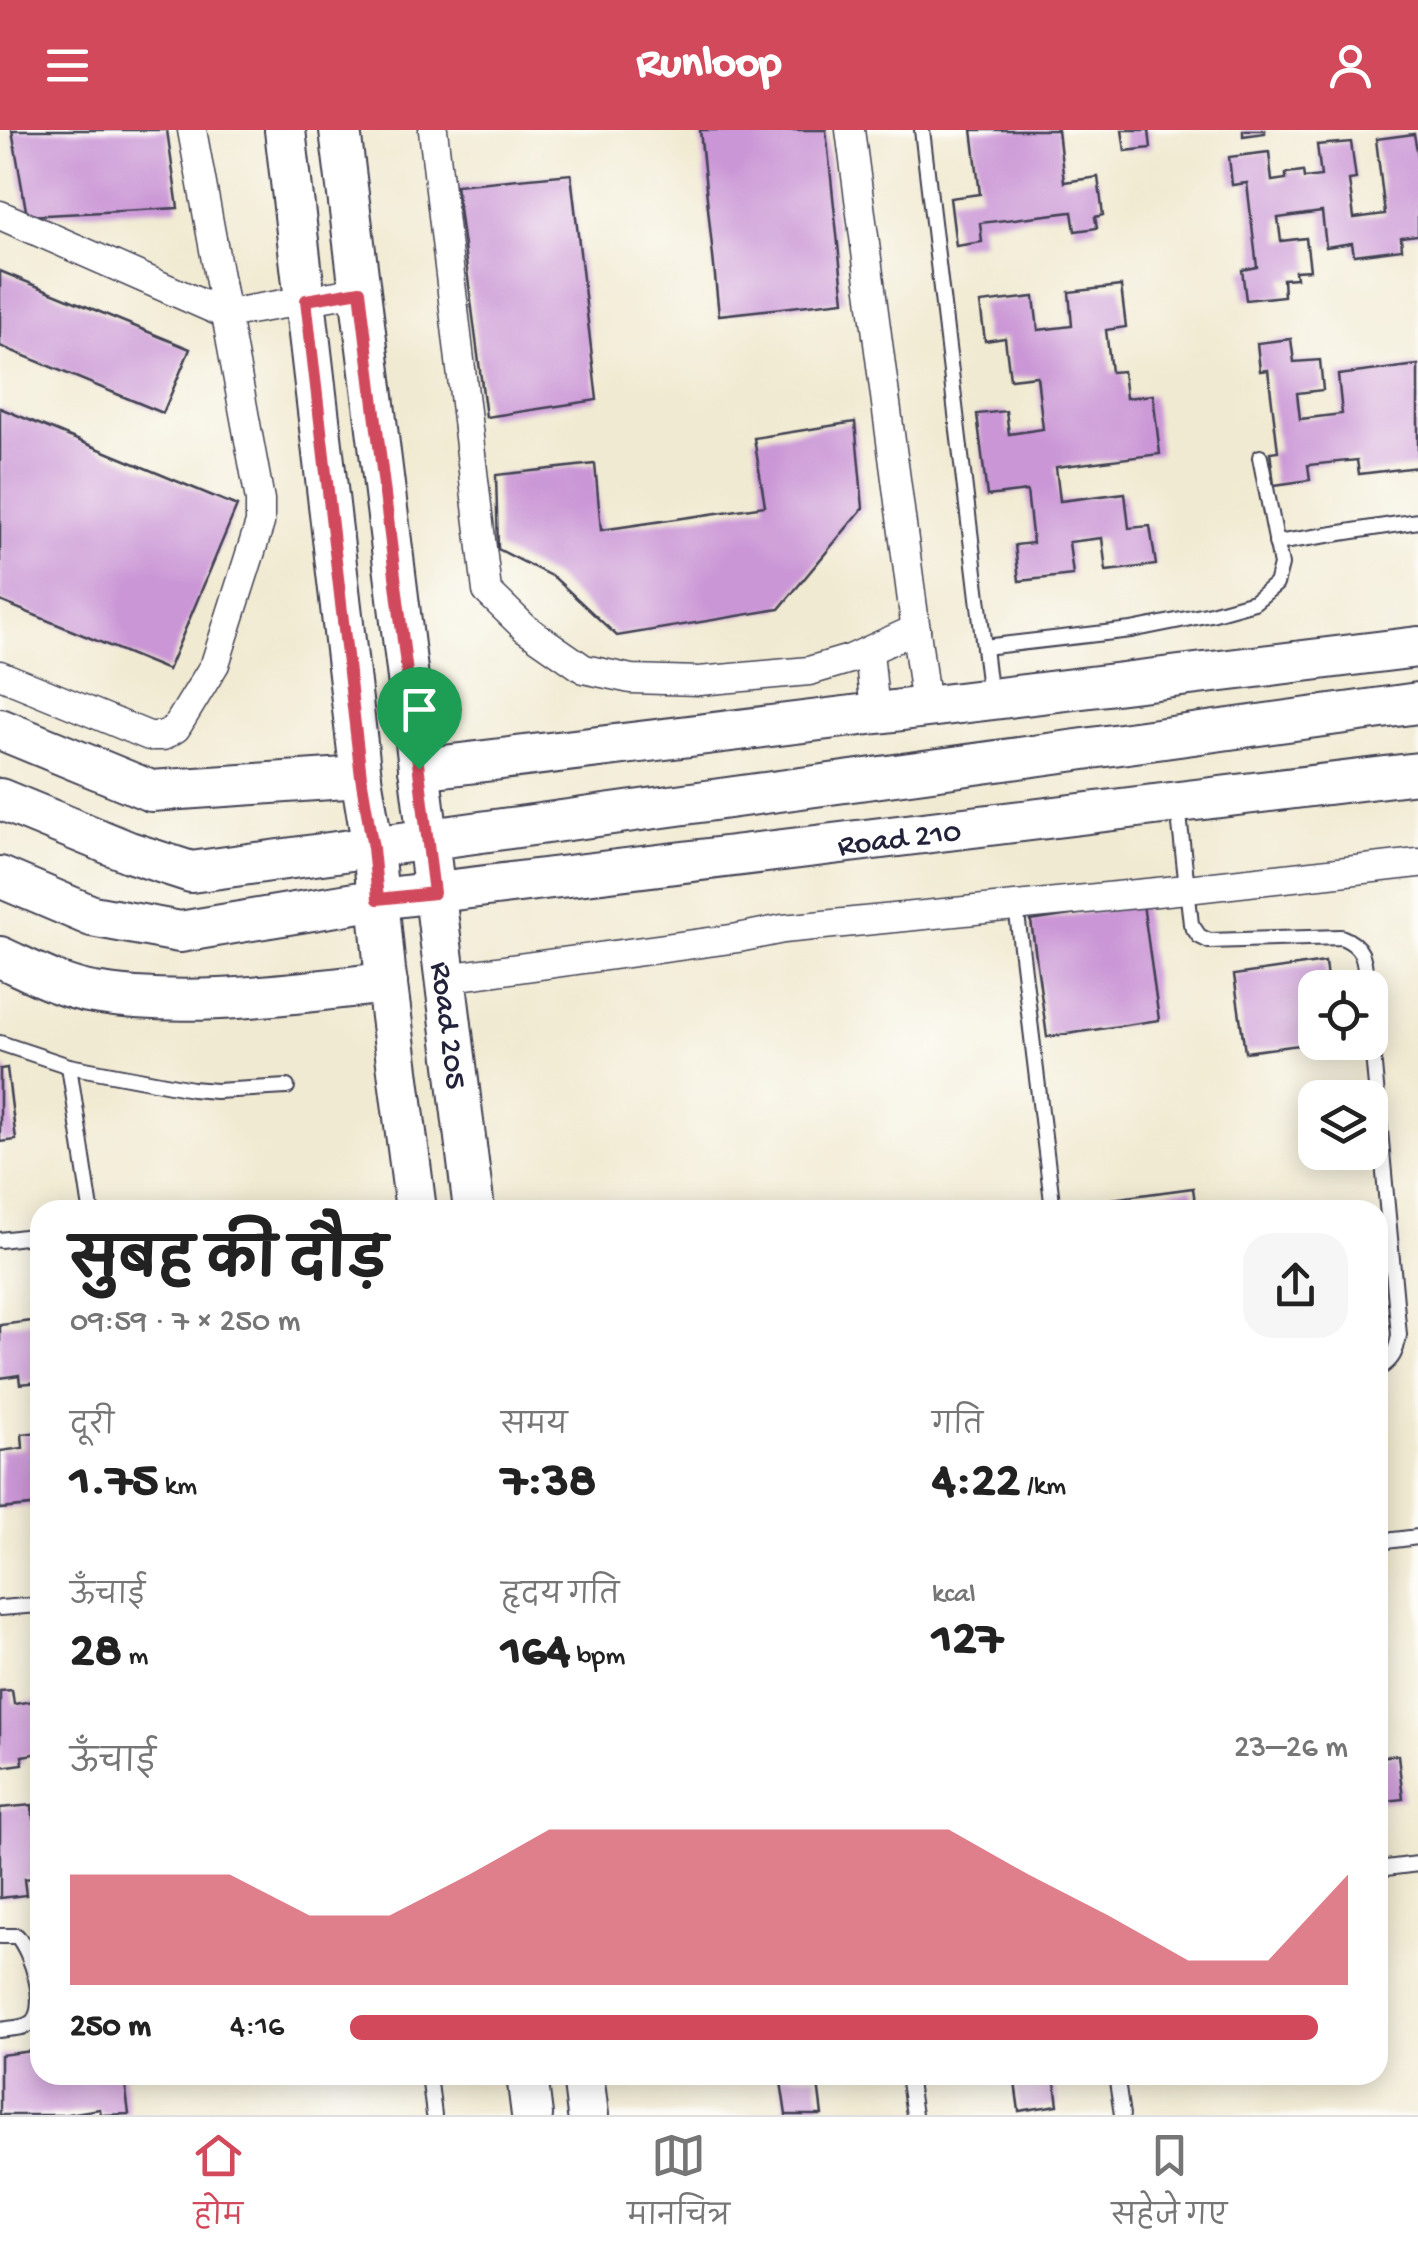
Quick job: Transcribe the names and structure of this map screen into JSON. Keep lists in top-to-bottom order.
{
  "streets": {
    "main road": ["Road 210", "Road 205"]
  },
  "crossings": [
    ["Road 210", "Road 205"]
  ],
  "page": {
    "header": "Runloop",
    "heading": ["सुबह की दौड़", "09:59 · 7 × 250 m"],
    "stats": [
      ["दूरी", "1.75 km"],
      ["समय", "7:38"],
      ["गति", "4:22 /km"],
      ["ऊँचाई", "28 m"],
      ["हृदय गति", "164 bpm"],
      ["kcal", "127"]
    ],
    "chart": ["ऊँचाई", "23–26 m"],
    "list": [
      {
        "name": "250 m",
        "note": "4:16"
      }
    ],
    "tabs": ["होम", "मानचित्र", "सहेजे गए"]
  }
}
